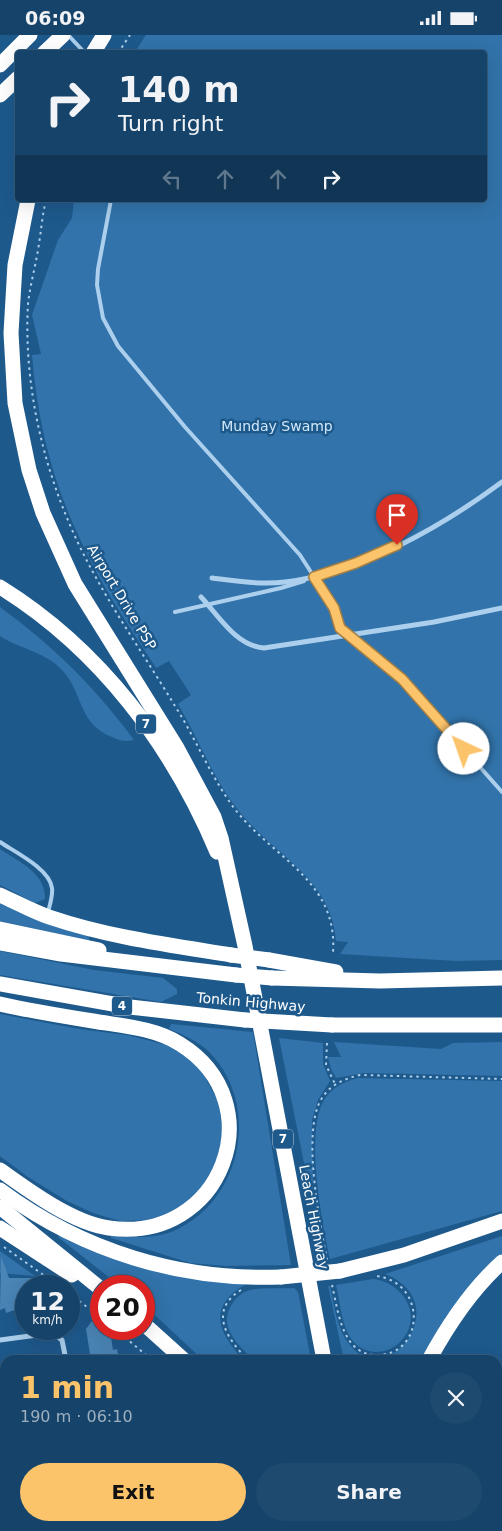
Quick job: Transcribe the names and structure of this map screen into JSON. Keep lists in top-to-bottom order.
{
  "streets": {
    "highway": [
      "7",
      "Tonkin Highway",
      "4",
      "Leach Highway"
    ],
    "path": ["Airport Drive PSP"]
  },
  "crossings": [
    ["7", "Leach Highway"]
  ],
  "parks": ["Munday Swamp"],
  "page": {
    "status": "06:09",
    "turn": ["140 m", "Turn right"],
    "speed": "12 km/h",
    "limit": "20",
    "heading": ["1 min", "190 m · 06:10"],
    "buttons": ["Exit", "Share"]
  }
}
